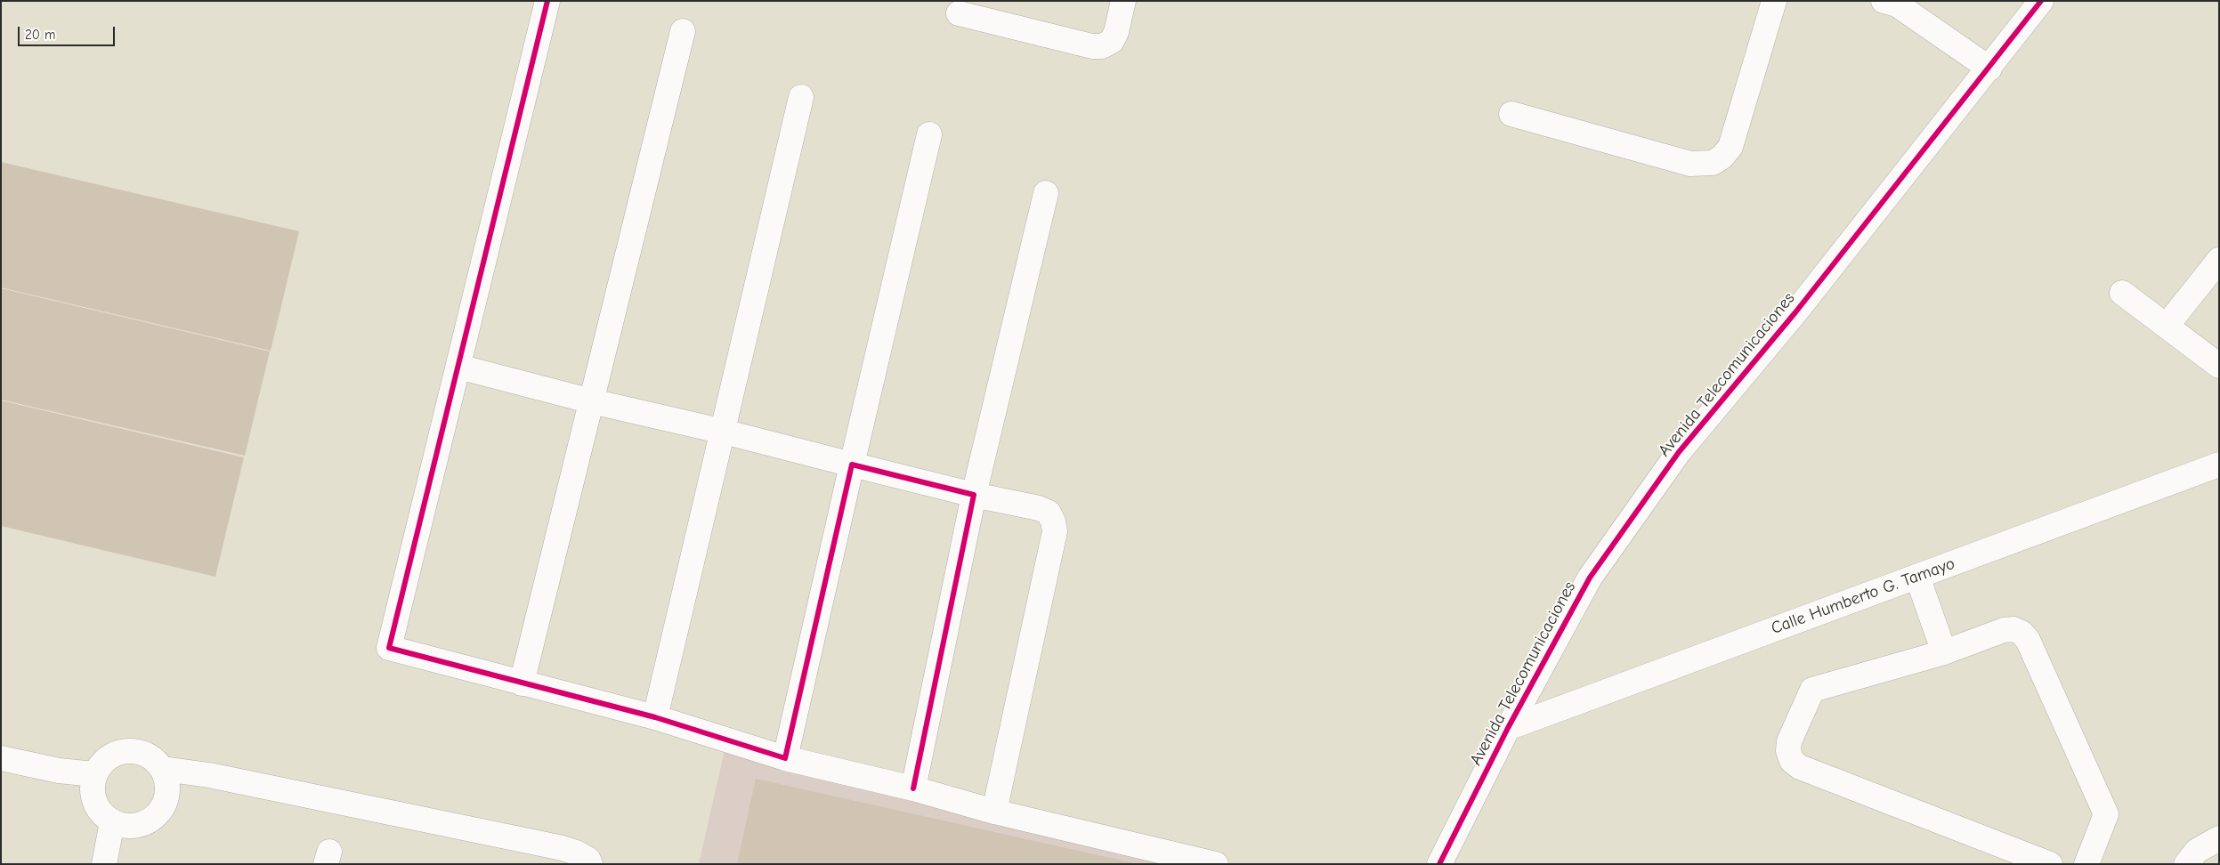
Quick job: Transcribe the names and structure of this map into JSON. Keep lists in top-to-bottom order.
{
  "streets": {
    "street": ["Avenida Telecomunicaciones", "Calle Humberto G. Tamayo"]
  },
  "crossings": [
    ["Avenida Telecomunicaciones", "Calle Humberto G. Tamayo"]
  ],
  "scale_bar": "20 m"
}
